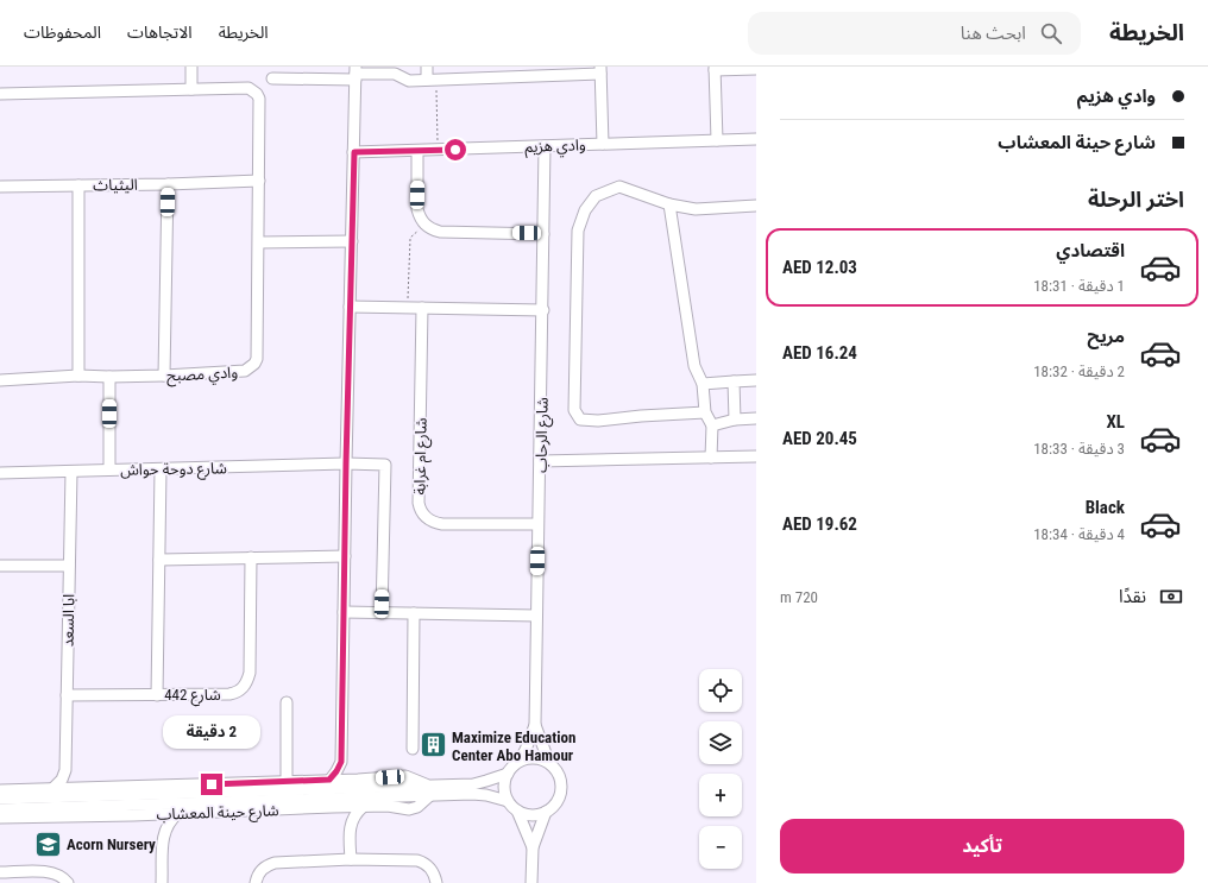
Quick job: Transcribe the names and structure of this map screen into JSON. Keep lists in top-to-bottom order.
{
  "streets": {
    "street": [
      "وادي هزيم",
      "اليثياث",
      "وادي مصبح",
      "شارع الرحاب",
      "شارع ام غرابة",
      "شارع دوحة حواش",
      "ابا السعد",
      "شارع 442",
      "شارع حينة المعشاب"
    ]
  },
  "crossings": [
    ["وادي هزيم", "شارع الرحاب"],
    ["اليثياث", "وادي مصبح"],
    ["شارع الرحاب", "شارع ام غرابة"],
    ["شارع الرحاب", "شارع حينة المعشاب"],
    ["شارع دوحة حواش", "ابا السعد"],
    ["ابا السعد", "شارع 442"]
  ],
  "places": {
    "building": ["Maximize Education Center Abo Hamour"],
    "school or university": ["Acorn Nursery"]
  },
  "page": {
    "header": "الخريطة",
    "search": "ابحث هنا",
    "nav": ["الخريطة", "الاتجاهات", "المحفوظات"],
    "banner": ["وادي هزيم", "شارع حينة المعشاب"],
    "heading": "اختر الرحلة",
    "list": [
      {
        "name": "اقتصادي",
        "note": "1 دقيقة · 18:31",
        "value": "AED 12.03"
      },
      {
        "name": "مريح",
        "note": "2 دقيقة · 18:32",
        "value": "AED 16.24"
      },
      {
        "name": "XL",
        "note": "3 دقيقة · 18:33",
        "value": "AED 20.45"
      },
      {
        "name": "Black",
        "note": "4 دقيقة · 18:34",
        "value": "AED 19.62"
      }
    ],
    "pay": ["نقدًا", "720 m"],
    "map_buttons": ["+", "−"],
    "bubble": "2 دقيقة",
    "buttons": "تأكيد"
  }
}
